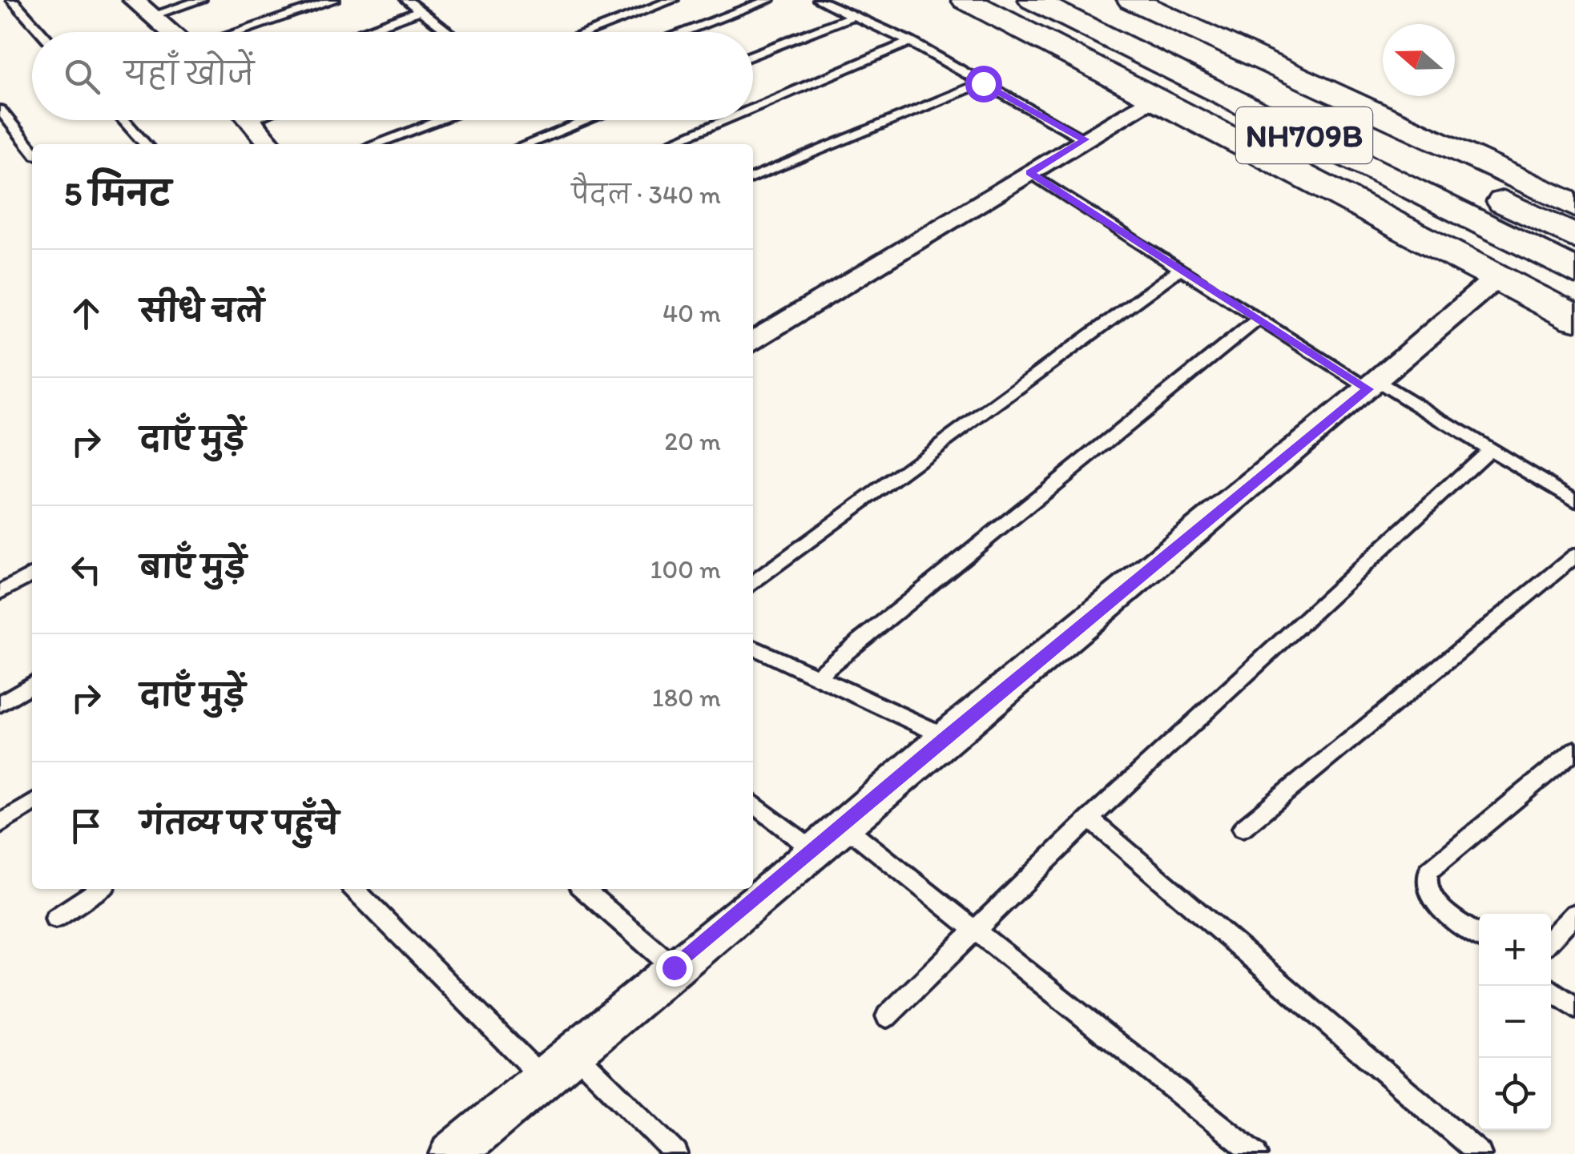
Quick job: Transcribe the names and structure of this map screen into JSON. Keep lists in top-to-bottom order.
{
  "streets": {
    "main road": ["NH709B"]
  },
  "north": "left",
  "page": {
    "search": "यहाँ खोजें",
    "heading": ["5 मिनट", "पैदल · 340 m"],
    "list": [
      ["सीधे चलें", "40 m"],
      ["दाएँ मुड़ें", "20 m"],
      ["बाएँ मुड़ें", "100 m"],
      ["दाएँ मुड़ें", "180 m"],
      "गंतव्य पर पहुँचे"
    ],
    "map_buttons": ["+", "−"]
  }
}
